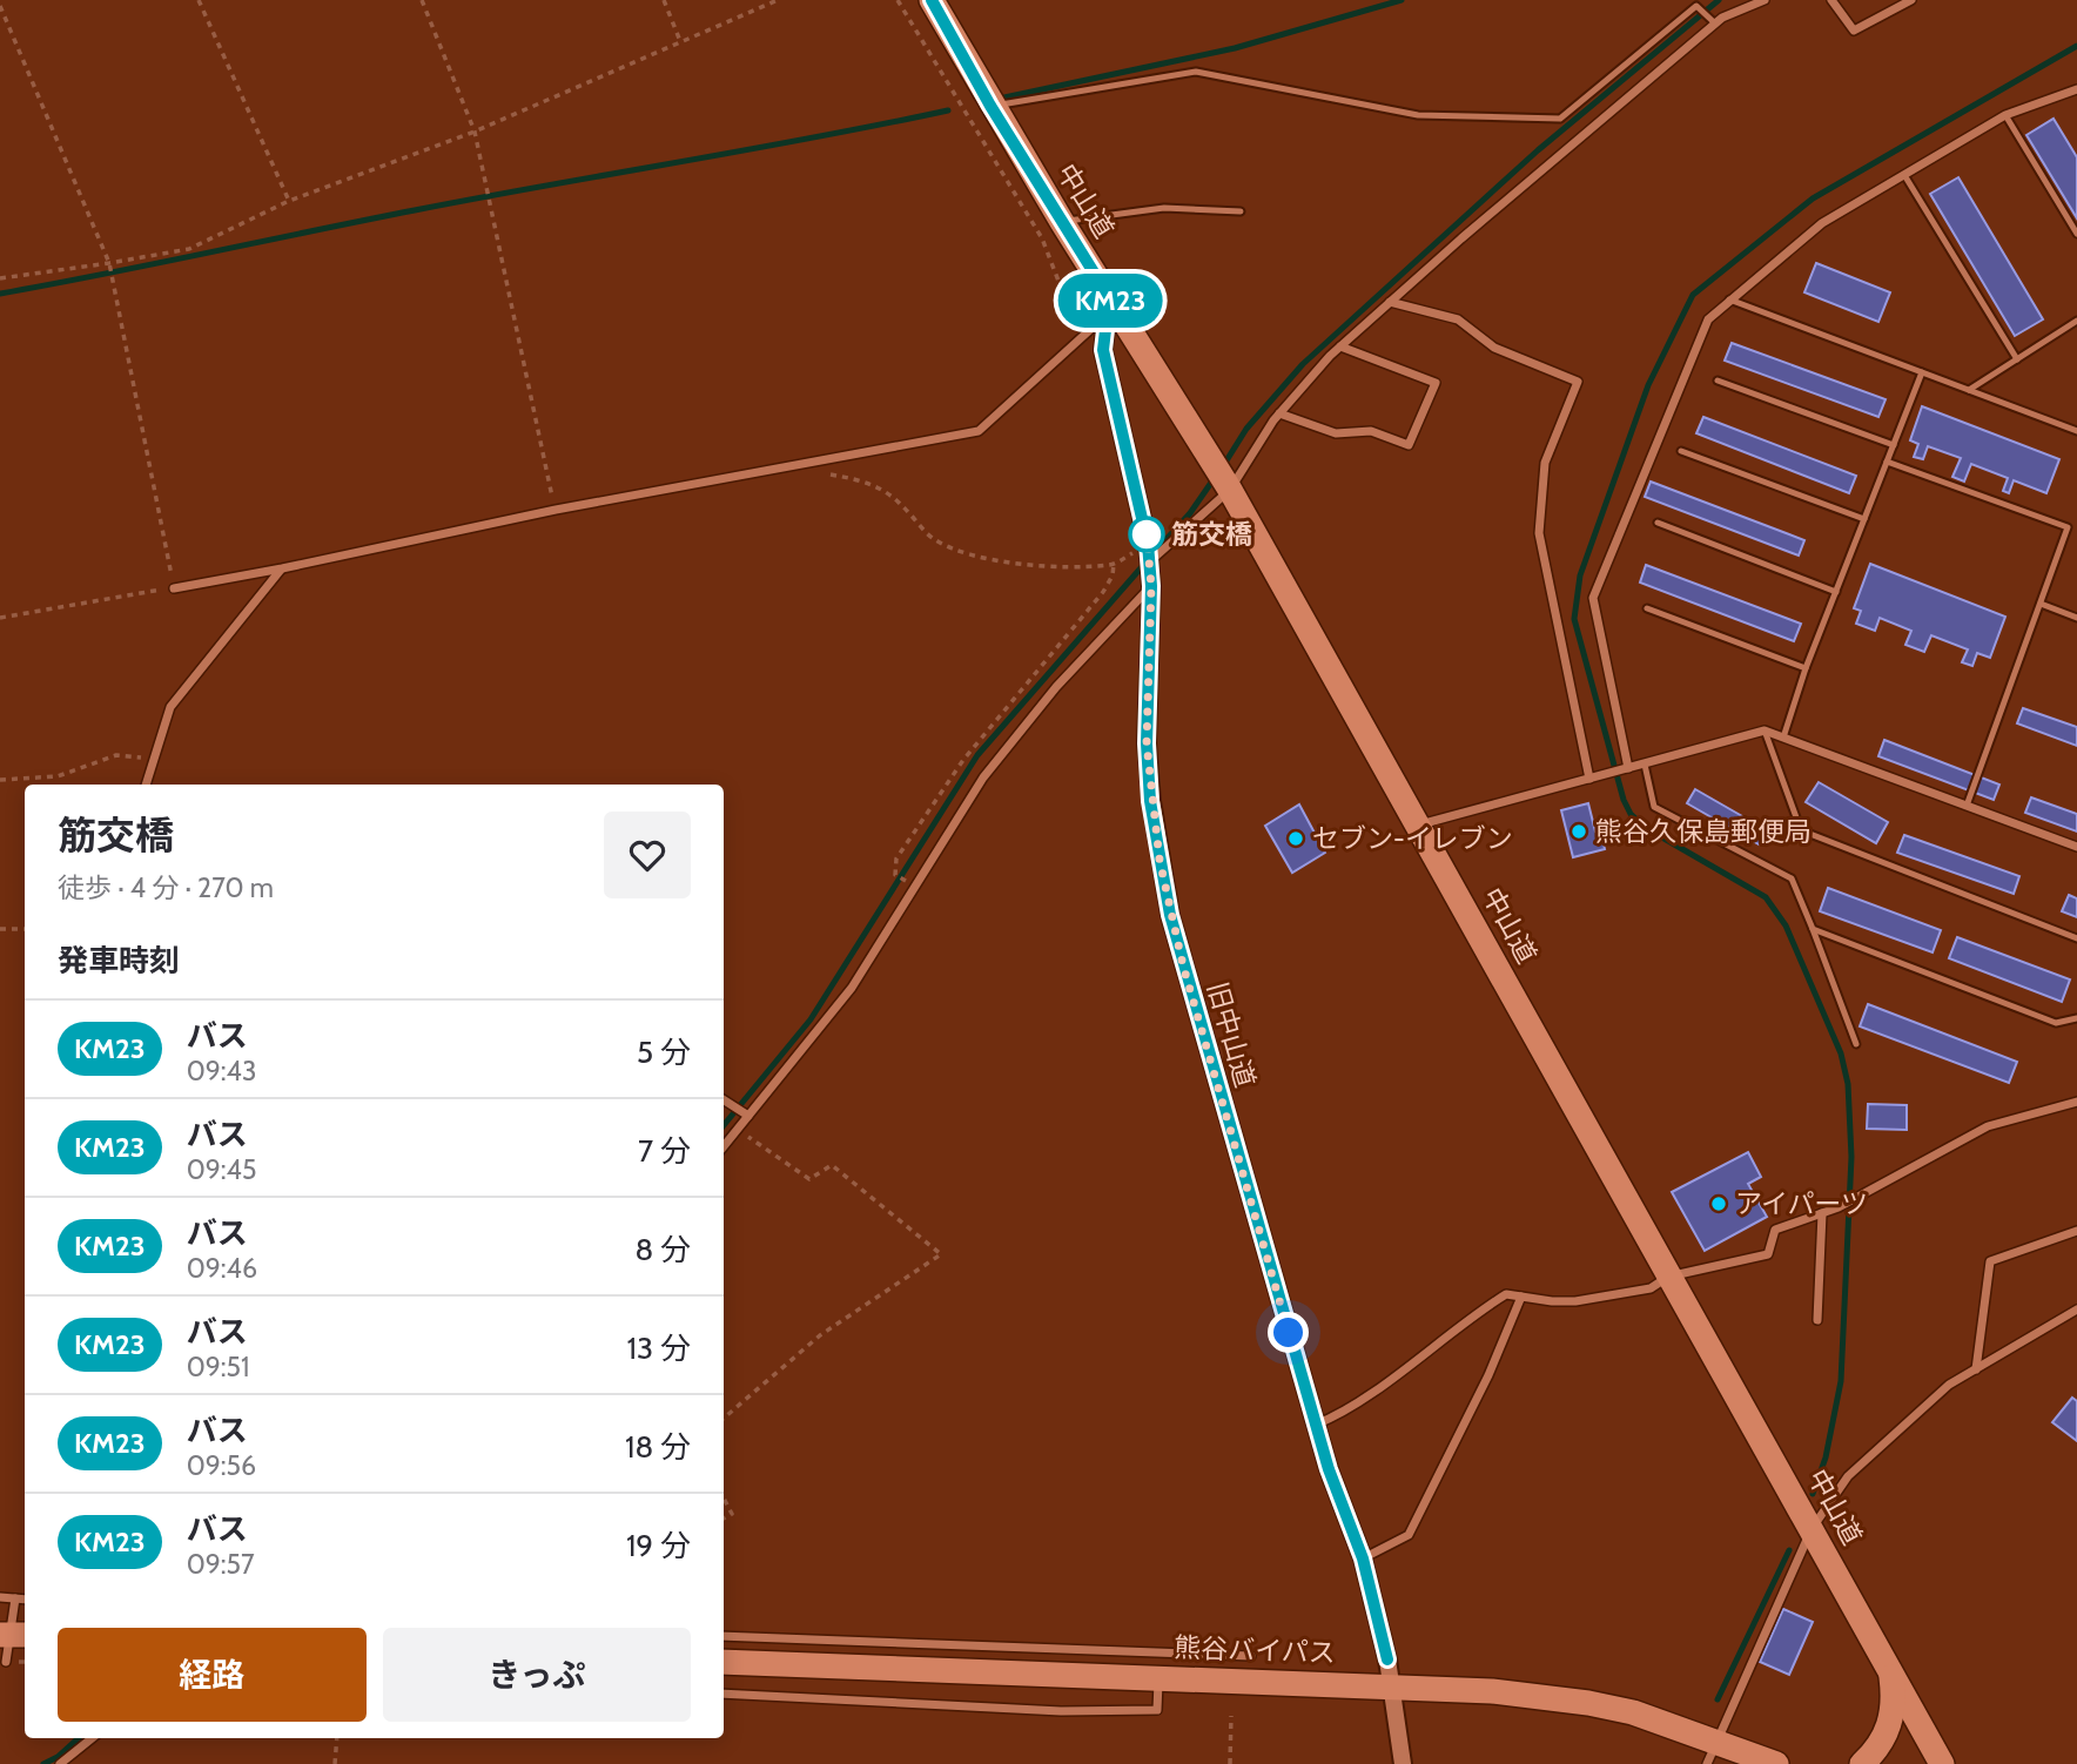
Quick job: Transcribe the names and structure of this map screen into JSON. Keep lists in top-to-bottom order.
{
  "streets": {
    "highway": ["中山道", "熊谷バイパス"],
    "main road": ["旧中山道"]
  },
  "crossings": [
    ["中山道", "旧中山道"],
    ["旧中山道", "熊谷バイパス"]
  ],
  "places": [
    "筋交橋",
    "熊谷久保島郵便局",
    "セブン-イレブン",
    "アイパーツ"
  ],
  "lines": ["bus line KM23"],
  "page": {
    "on_map": "KM23",
    "heading": [
      ["筋交橋", "徒歩 · 4 分 · 270 m"],
      "発車時刻"
    ],
    "list": [
      {
        "mark": "KM23",
        "name": "バス",
        "note": "09:43",
        "value": "5 分"
      },
      {
        "mark": "KM23",
        "name": "バス",
        "note": "09:45",
        "value": "7 分"
      },
      {
        "mark": "KM23",
        "name": "バス",
        "note": "09:46",
        "value": "8 分"
      },
      {
        "mark": "KM23",
        "name": "バス",
        "note": "09:51",
        "value": "13 分"
      },
      {
        "mark": "KM23",
        "name": "バス",
        "note": "09:56",
        "value": "18 分"
      },
      {
        "mark": "KM23",
        "name": "バス",
        "note": "09:57",
        "value": "19 分"
      }
    ],
    "buttons": ["経路", "きっぷ"]
  }
}
